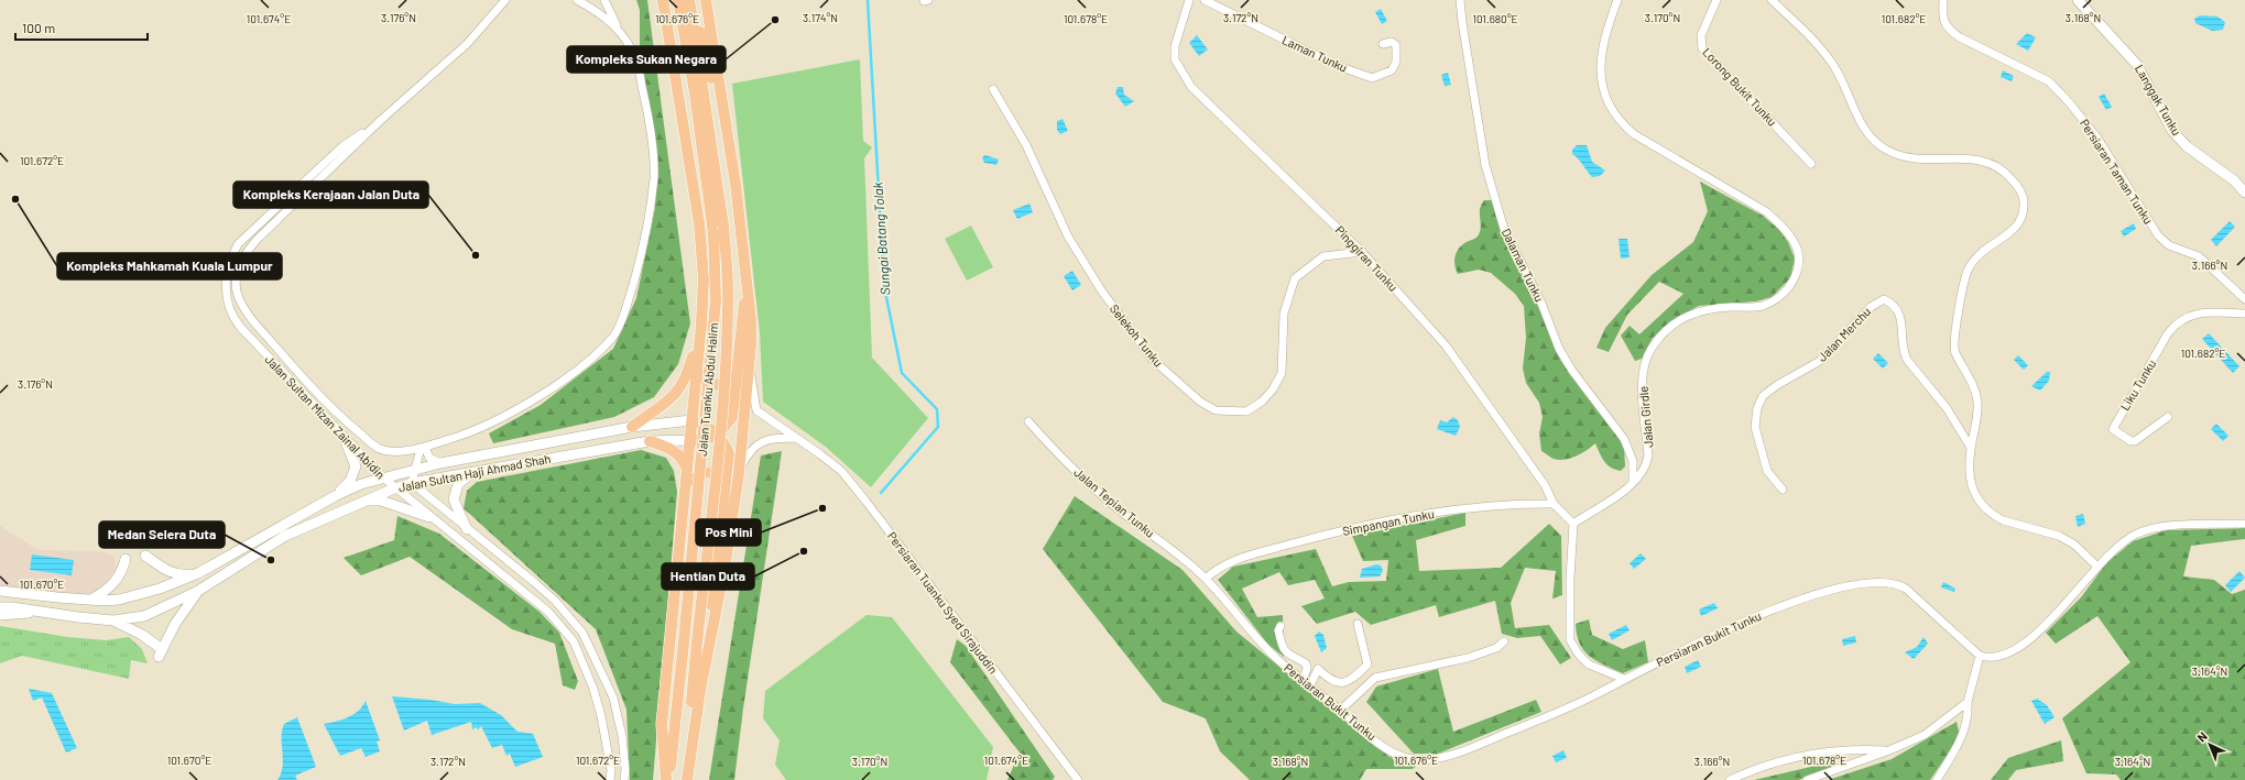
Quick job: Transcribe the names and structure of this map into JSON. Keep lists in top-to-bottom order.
{
  "streets": {
    "main road": ["Jalan Tuanku Abdul Halim"],
    "street": [
      "Laman Tunku",
      "Lorong Bukit Tunku",
      "Langgak Tunku",
      "Persiaran Taman Tunku",
      "Pinggiran Tunku",
      "Dalaman Tunku",
      "Jalan Merchu",
      "Selekoh Tunku",
      "Liku Tunku",
      "Jalan Sultan Mizan Zainal Abidin",
      "Jalan Girdle",
      "Jalan Sultan Haji Ahmad Shah",
      "Jalan Tepian Tunku",
      "Simpangan Tunku",
      "Persiaran Tuanku Syed Sirajuddin",
      "Persiaran Bukit Tunku"
    ]
  },
  "crossings": [
    ["Pinggiran Tunku", "Selekoh Tunku"],
    ["Pinggiran Tunku", "Jalan Girdle"],
    ["Pinggiran Tunku", "Simpangan Tunku"],
    ["Dalaman Tunku", "Jalan Girdle"],
    ["Jalan Tuanku Abdul Halim", "Jalan Sultan Haji Ahmad Shah"],
    ["Jalan Sultan Mizan Zainal Abidin", "Jalan Sultan Haji Ahmad Shah"],
    ["Jalan Tepian Tunku", "Simpangan Tunku"],
    ["Jalan Tepian Tunku", "Persiaran Bukit Tunku"],
    ["Simpangan Tunku", "Persiaran Bukit Tunku"]
  ],
  "water": ["Sungai Batang Tolak"],
  "places": [
    "Kompleks Sukan Negara",
    "Kompleks Mahkamah Kuala Lumpur",
    "Kompleks Kerajaan Jalan Duta",
    "Pos Mini",
    "Hentian Duta",
    "Medan Selera Duta"
  ],
  "scale_bar": "100 m",
  "north": "top left",
  "coordinates": [
    "3.176°N",
    "3.174°N",
    "3.172°N",
    "3.170°N",
    "3.168°N",
    "101.676°E",
    "101.678°E",
    "101.674°E",
    "101.680°E",
    "101.682°E",
    "101.672°E",
    "3.166°N",
    "101.670°E",
    "3.164°N"
  ]
}
